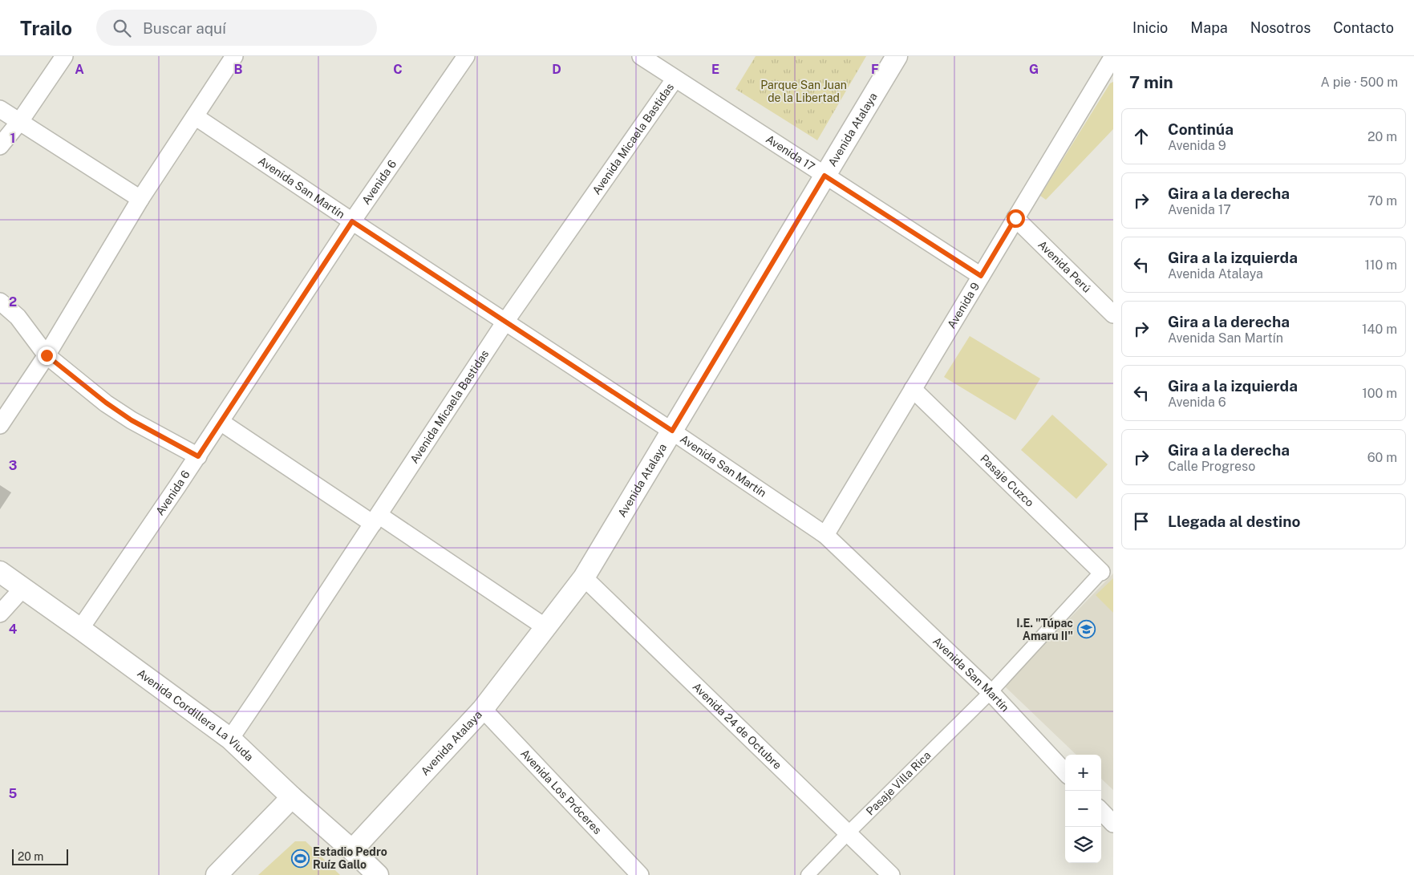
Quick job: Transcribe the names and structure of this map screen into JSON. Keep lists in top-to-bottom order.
{
  "streets": {
    "street": [
      "Avenida Atalaya",
      "Avenida Micaela Bastidas",
      "Avenida 17",
      "Avenida 6",
      "Avenida San Martín",
      "Avenida Perú",
      "Avenida 9",
      "Pasaje Cuzco",
      "Avenida Cordillera La Viuda",
      "Avenida 24 de Octubre",
      "Pasaje Villa Rica",
      "Avenida Los Próceres"
    ]
  },
  "crossings": [
    ["Avenida Atalaya", "Avenida 17"],
    ["Avenida Atalaya", "Avenida San Martín"],
    ["Avenida Atalaya", "Avenida Cordillera La Viuda"],
    ["Avenida Atalaya", "Avenida 24 de Octubre"],
    ["Avenida Atalaya", "Avenida Los Próceres"],
    ["Avenida Micaela Bastidas", "Avenida 17"],
    ["Avenida Micaela Bastidas", "Avenida San Martín"],
    ["Avenida Micaela Bastidas", "Avenida Cordillera La Viuda"],
    ["Avenida 17", "Avenida 9"],
    ["Avenida 6", "Avenida San Martín"],
    ["Avenida 6", "Avenida Cordillera La Viuda"],
    ["Avenida San Martín", "Avenida 9"],
    ["Avenida San Martín", "Pasaje Villa Rica"],
    ["Avenida Perú", "Avenida 9"],
    ["Avenida 9", "Pasaje Cuzco"],
    ["Pasaje Cuzco", "Pasaje Villa Rica"],
    ["Avenida 24 de Octubre", "Pasaje Villa Rica"]
  ],
  "parks": ["Parque San Juan de la Libertad"],
  "places": {
    "school or university": ["I.E. \"Túpac Amaru II\""],
    "sports": ["Estadio Pedro Ruíz Gallo"]
  },
  "scale_bar": "20 m",
  "page": {
    "header": "Trailo",
    "search": "Buscar aquí",
    "nav": [
      "Inicio",
      "Mapa",
      "Nosotros",
      "Contacto"
    ],
    "heading": ["7 min", "A pie · 500 m"],
    "list": [
      ["Continúa", "Avenida 9", "20 m"],
      ["Gira a la derecha", "Avenida 17", "70 m"],
      ["Gira a la izquierda", "Avenida Atalaya", "110 m"],
      ["Gira a la derecha", "Avenida San Martín", "140 m"],
      ["Gira a la izquierda", "Avenida 6", "100 m"],
      ["Gira a la derecha", "Calle Progreso", "60 m"],
      "Llegada al destino"
    ],
    "map_buttons": ["+", "−"],
    "scale": "20 m"
  },
  "grid": {
    "columns": [
      "A",
      "B",
      "C",
      "D",
      "E",
      "F",
      "G"
    ],
    "rows": [
      "1",
      "2",
      "3",
      "4",
      "5"
    ]
  }
}
